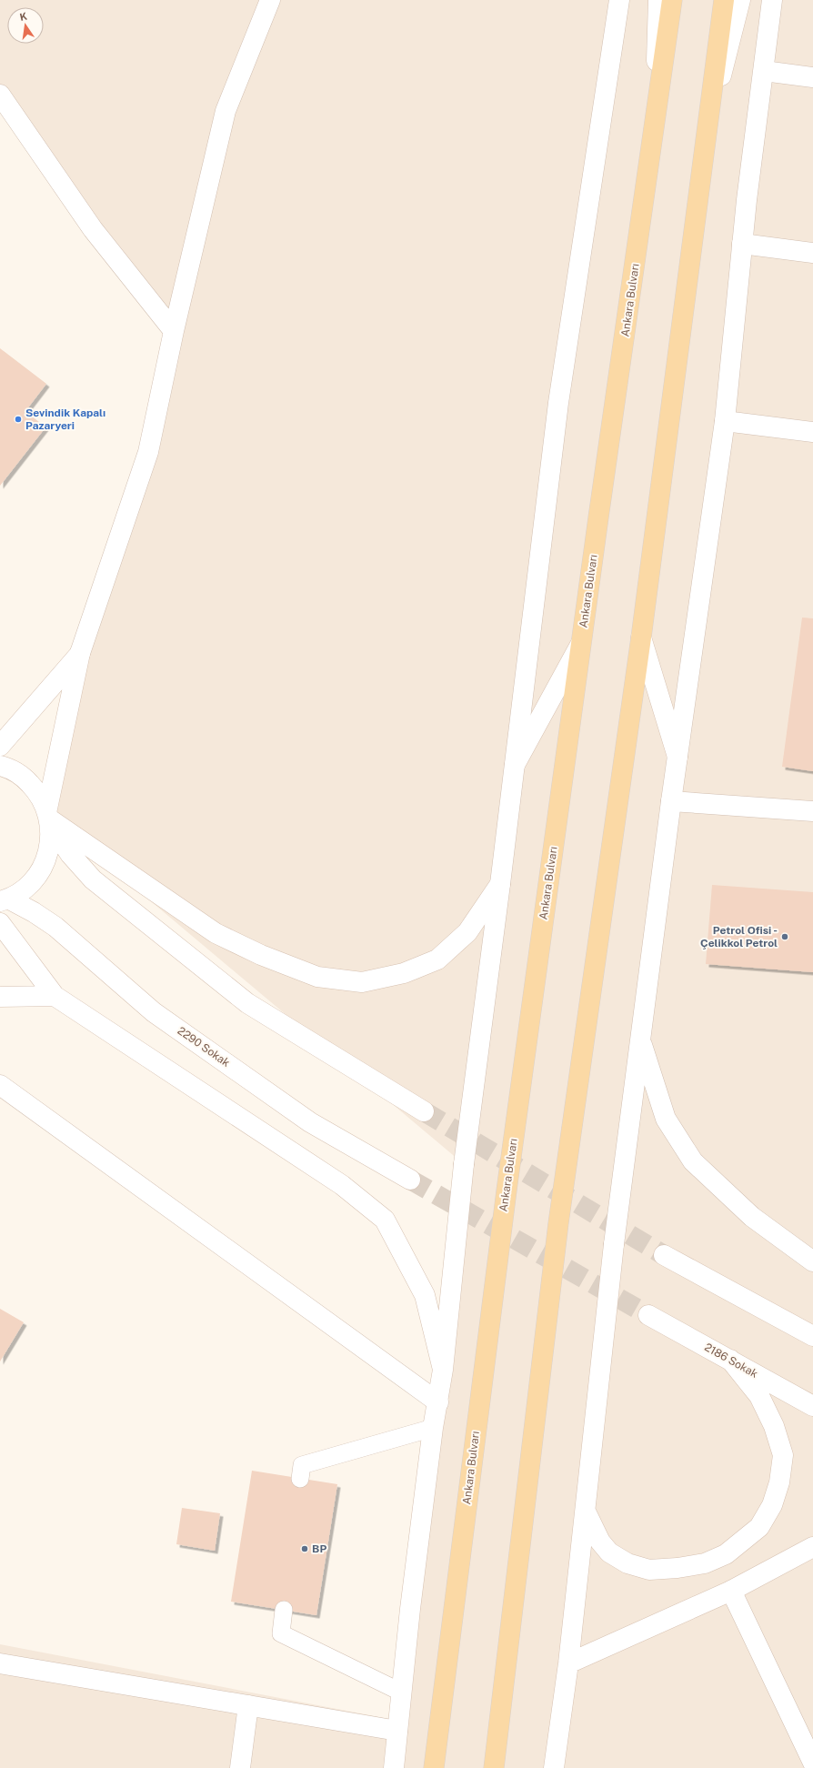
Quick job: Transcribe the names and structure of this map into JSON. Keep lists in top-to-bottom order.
{
  "streets": {
    "main road": ["Ankara Bulvarı", "2290 Sokak", "2186 Sokak"]
  },
  "places": ["Sevindik Kapalı Pazaryeri", "Petrol Ofisi - Çelikkol Petrol", "BP"],
  "north": "top"
}
